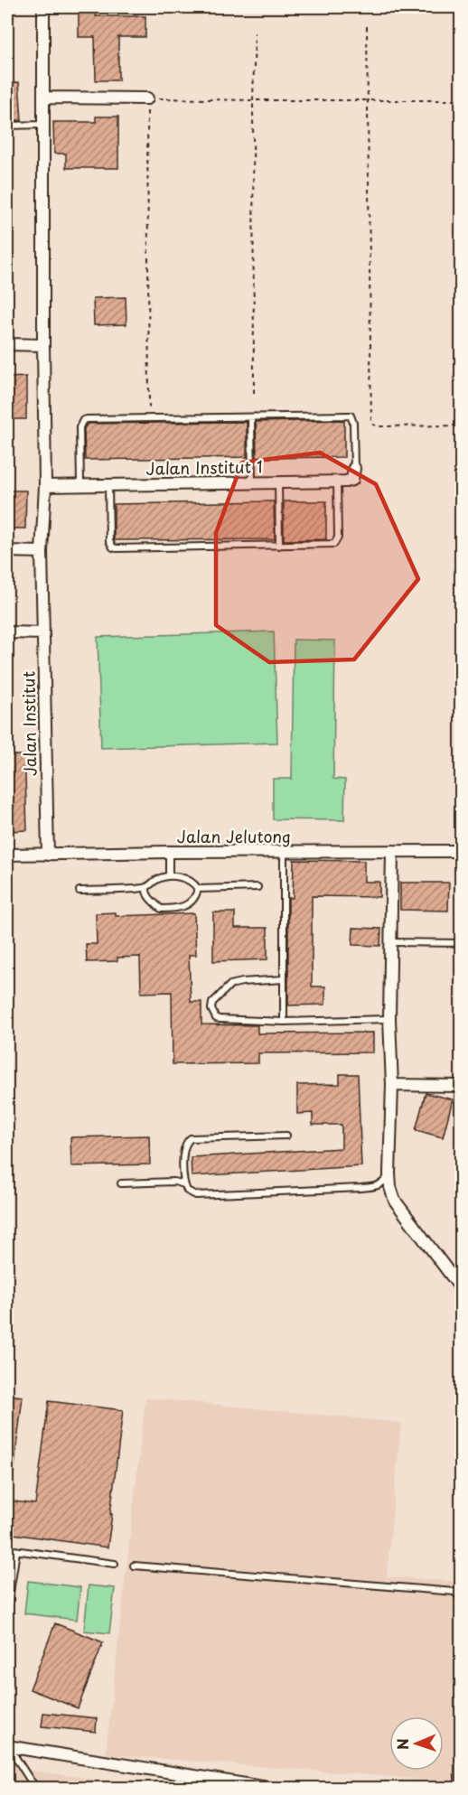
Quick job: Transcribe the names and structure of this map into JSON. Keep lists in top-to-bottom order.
{
  "streets": {
    "street": ["Jalan Institut 1", "Jalan Institut", "Jalan Jelutong"]
  },
  "crossings": [
    ["Jalan Institut 1", "Jalan Institut"],
    ["Jalan Institut", "Jalan Jelutong"]
  ],
  "north": "left"
}
